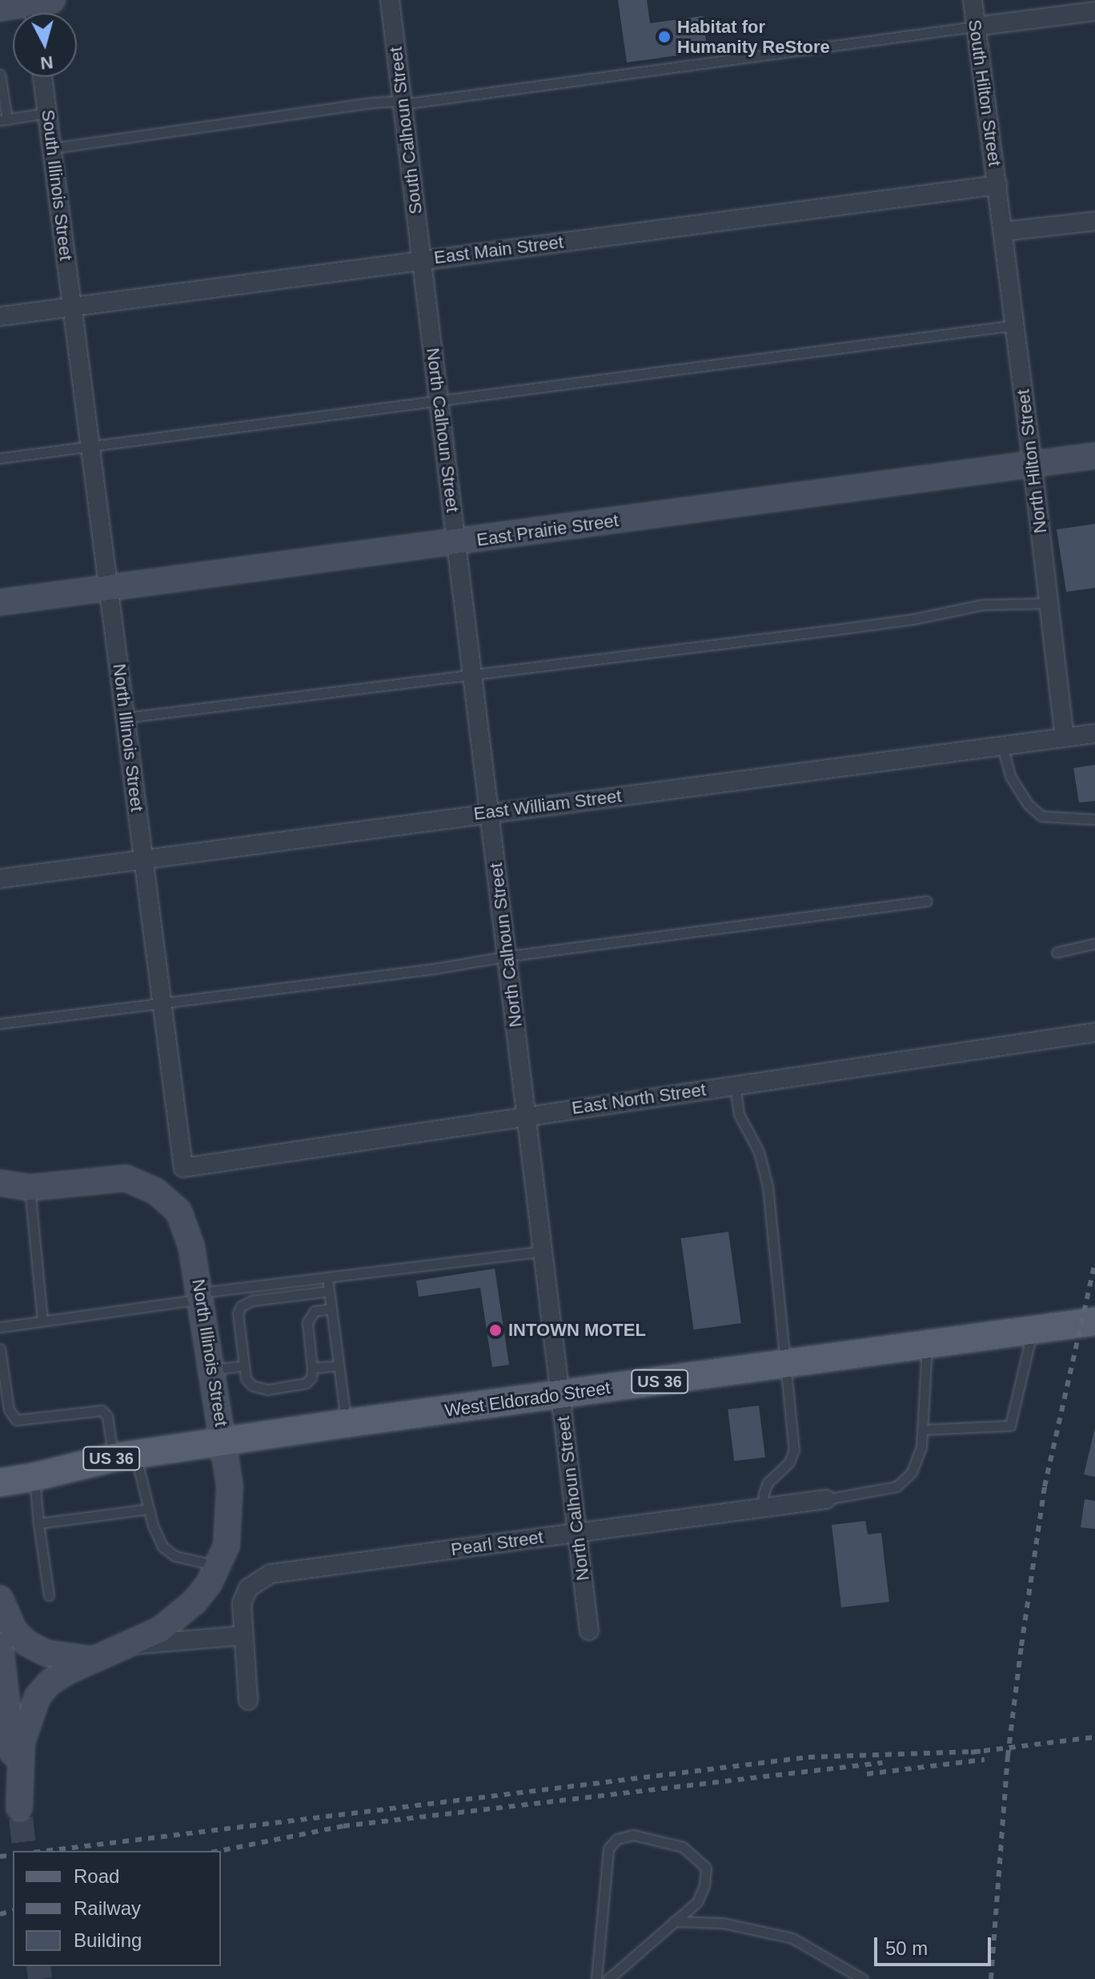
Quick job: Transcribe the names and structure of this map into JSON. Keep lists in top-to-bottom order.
{
  "streets": {
    "main road": ["US 36", "West Eldorado Street"],
    "street": [
      "South Hilton Street",
      "South Calhoun Street",
      "South Illinois Street",
      "East Main Street",
      "North Calhoun Street",
      "North Hilton Street",
      "East Prairie Street",
      "North Illinois Street",
      "East William Street",
      "East North Street",
      "Pearl Street"
    ]
  },
  "crossings": [
    ["South Hilton Street", "East Main Street"],
    ["South Hilton Street", "North Hilton Street"],
    ["South Calhoun Street", "East Main Street"],
    ["South Calhoun Street", "North Calhoun Street"],
    ["South Illinois Street", "East Main Street"],
    ["South Illinois Street", "North Illinois Street"],
    ["East Main Street", "North Calhoun Street"],
    ["East Main Street", "North Hilton Street"],
    ["East Main Street", "North Illinois Street"],
    ["North Calhoun Street", "East Prairie Street"],
    ["North Calhoun Street", "East William Street"],
    ["North Calhoun Street", "East North Street"],
    ["North Calhoun Street", "West Eldorado Street"],
    ["North Calhoun Street", "Pearl Street"],
    ["North Hilton Street", "East Prairie Street"],
    ["North Hilton Street", "East William Street"],
    ["East Prairie Street", "North Illinois Street"],
    ["North Illinois Street", "East William Street"],
    ["North Illinois Street", "East North Street"],
    ["North Illinois Street", "West Eldorado Street"]
  ],
  "places": ["Habitat for Humanity ReStore", "INTOWN MOTEL"],
  "legend": ["Road", "Railway", "Building"],
  "scale_bar": "50 m",
  "north": "bottom"
}
